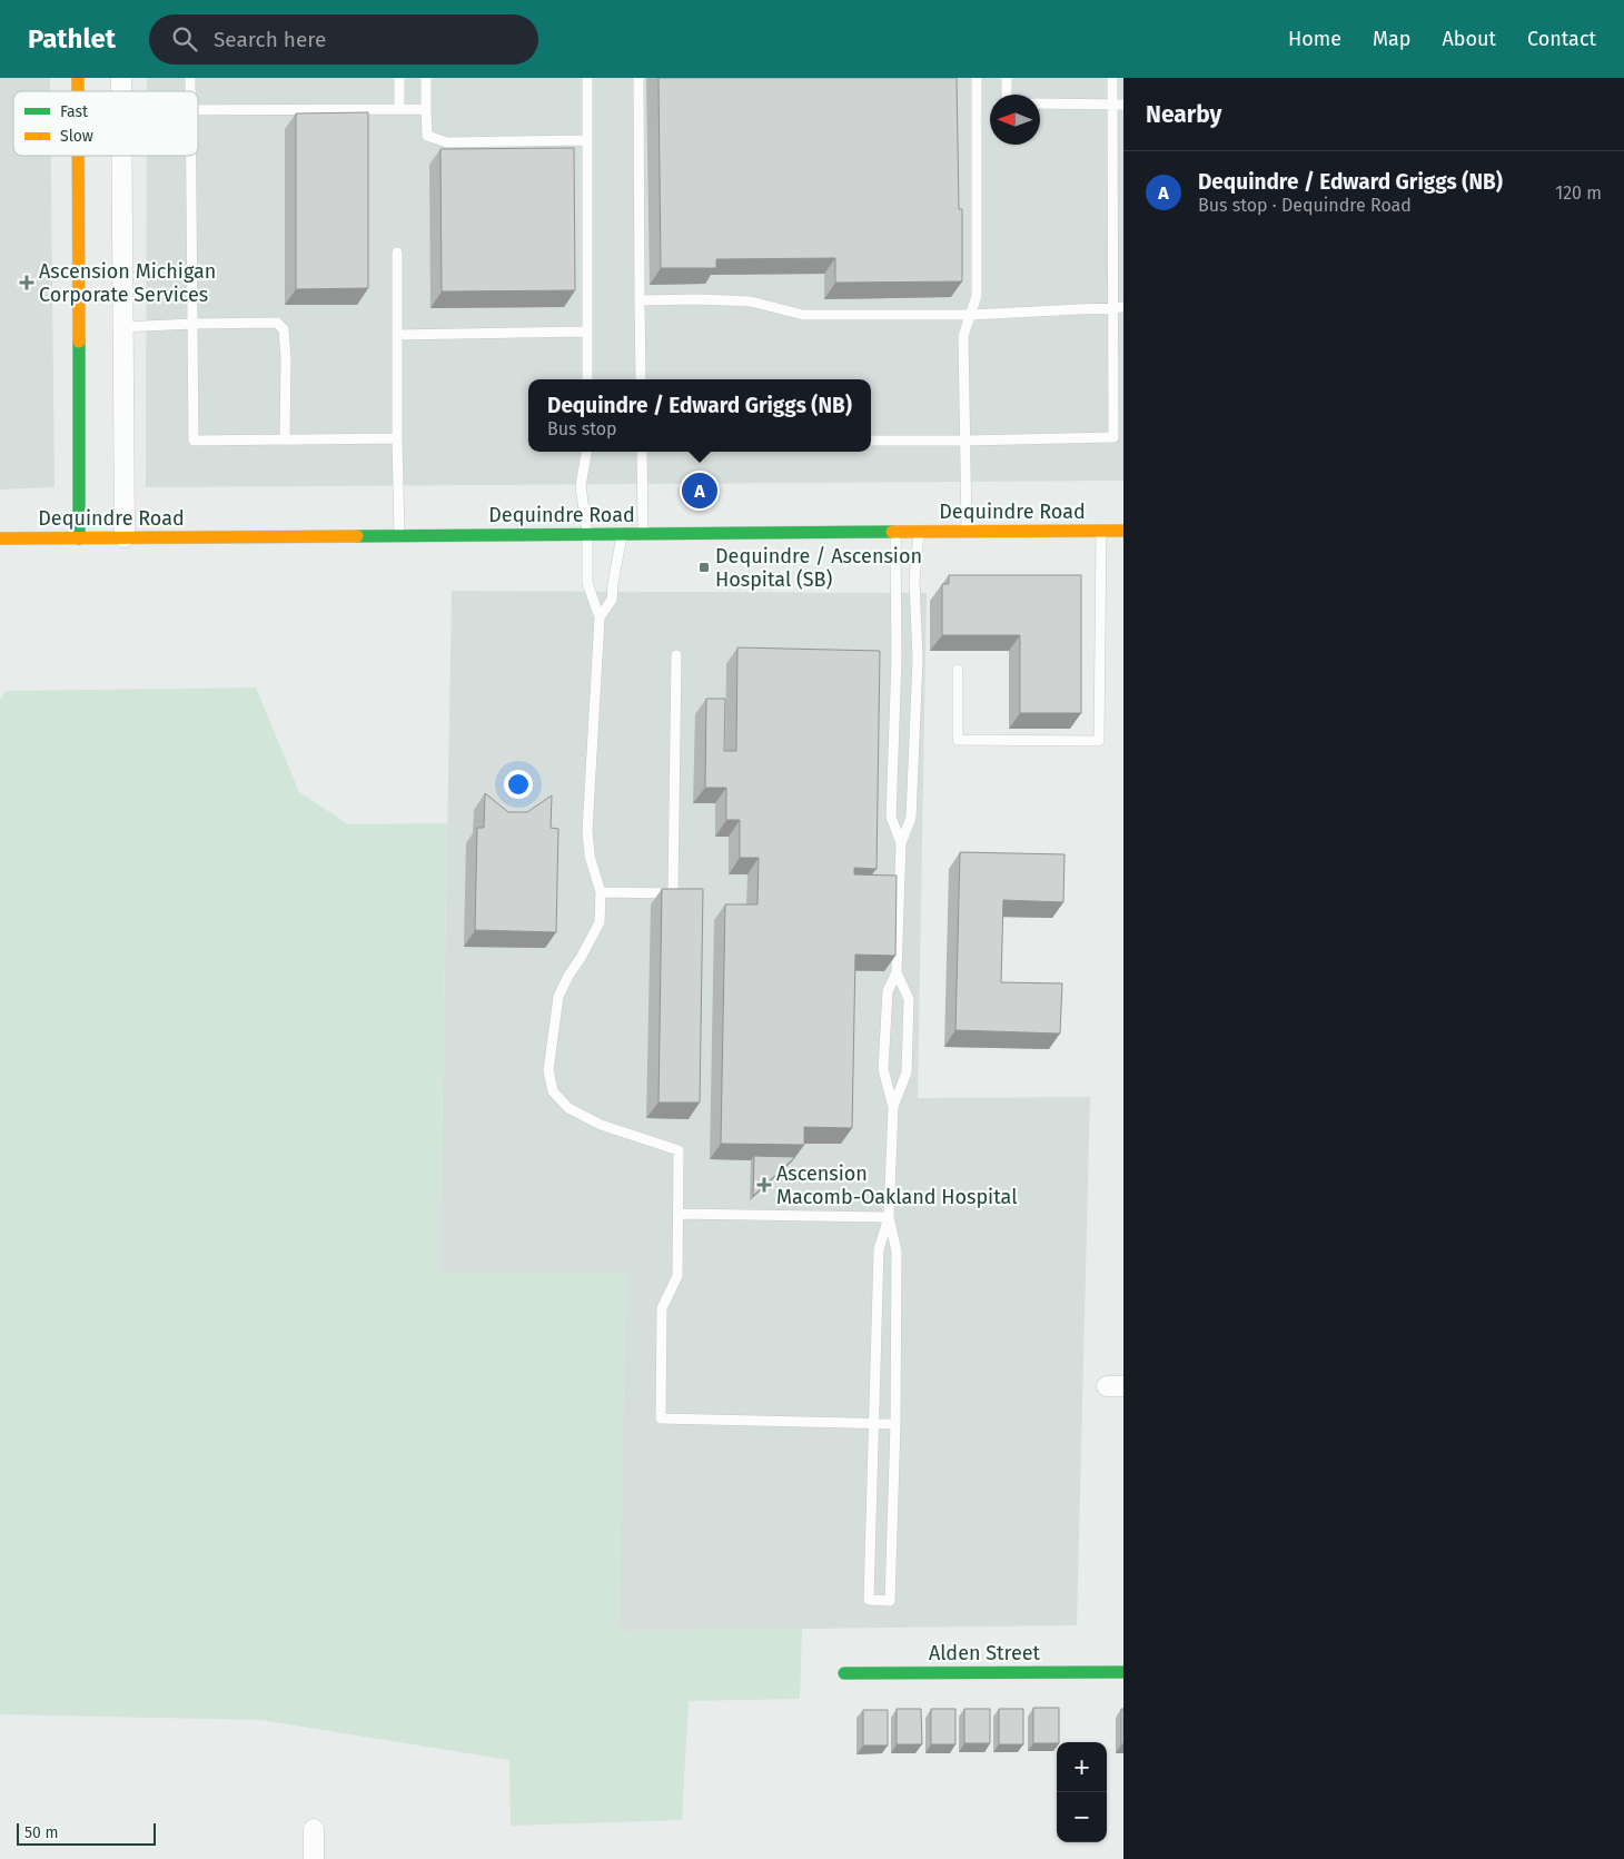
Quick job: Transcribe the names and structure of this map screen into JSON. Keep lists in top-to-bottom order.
{
  "streets": {
    "main road": ["Dequindre Road", "Alden Street"]
  },
  "places": {
    "health": ["Ascension Michigan Corporate Services", "Ascension Macomb-Oakland Hospital"],
    "transit": ["Dequindre / Ascension Hospital (SB)"]
  },
  "legend": ["Fast", "Slow"],
  "scale_bar": "50 m",
  "north": "left",
  "page": {
    "header": "Pathlet",
    "search": "Search here",
    "nav": [
      "Home",
      "Map",
      "About",
      "Contact"
    ],
    "heading": "Nearby",
    "list": [
      {
        "mark": "A",
        "name": "Dequindre / Edward Griggs (NB)",
        "note": "Bus stop · Dequindre Road",
        "value": "120 m"
      }
    ],
    "popup": ["Dequindre / Edward Griggs (NB)", "Bus stop"],
    "pins": "A",
    "map_buttons": ["+", "−"],
    "scale": "50 m"
  }
}
